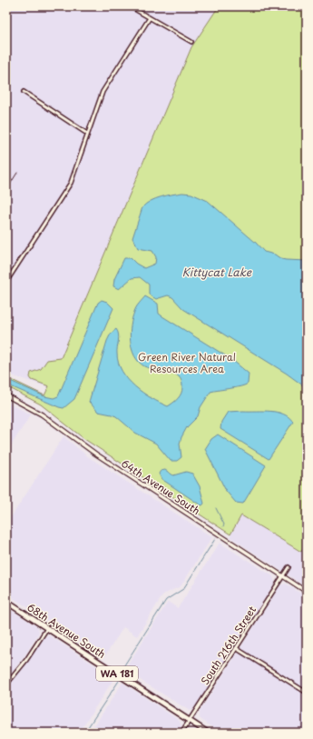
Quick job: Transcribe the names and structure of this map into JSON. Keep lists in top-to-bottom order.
{
  "streets": {
    "main road": ["68th Avenue South", "WA 181"],
    "street": ["64th Avenue South", "South 216th Street"]
  },
  "crossings": [
    ["64th Avenue South", "South 216th Street"],
    ["68th Avenue South", "South 216th Street"]
  ],
  "water": ["Kittycat Lake"],
  "parks": ["Green River Natural Resources Area"]
}
